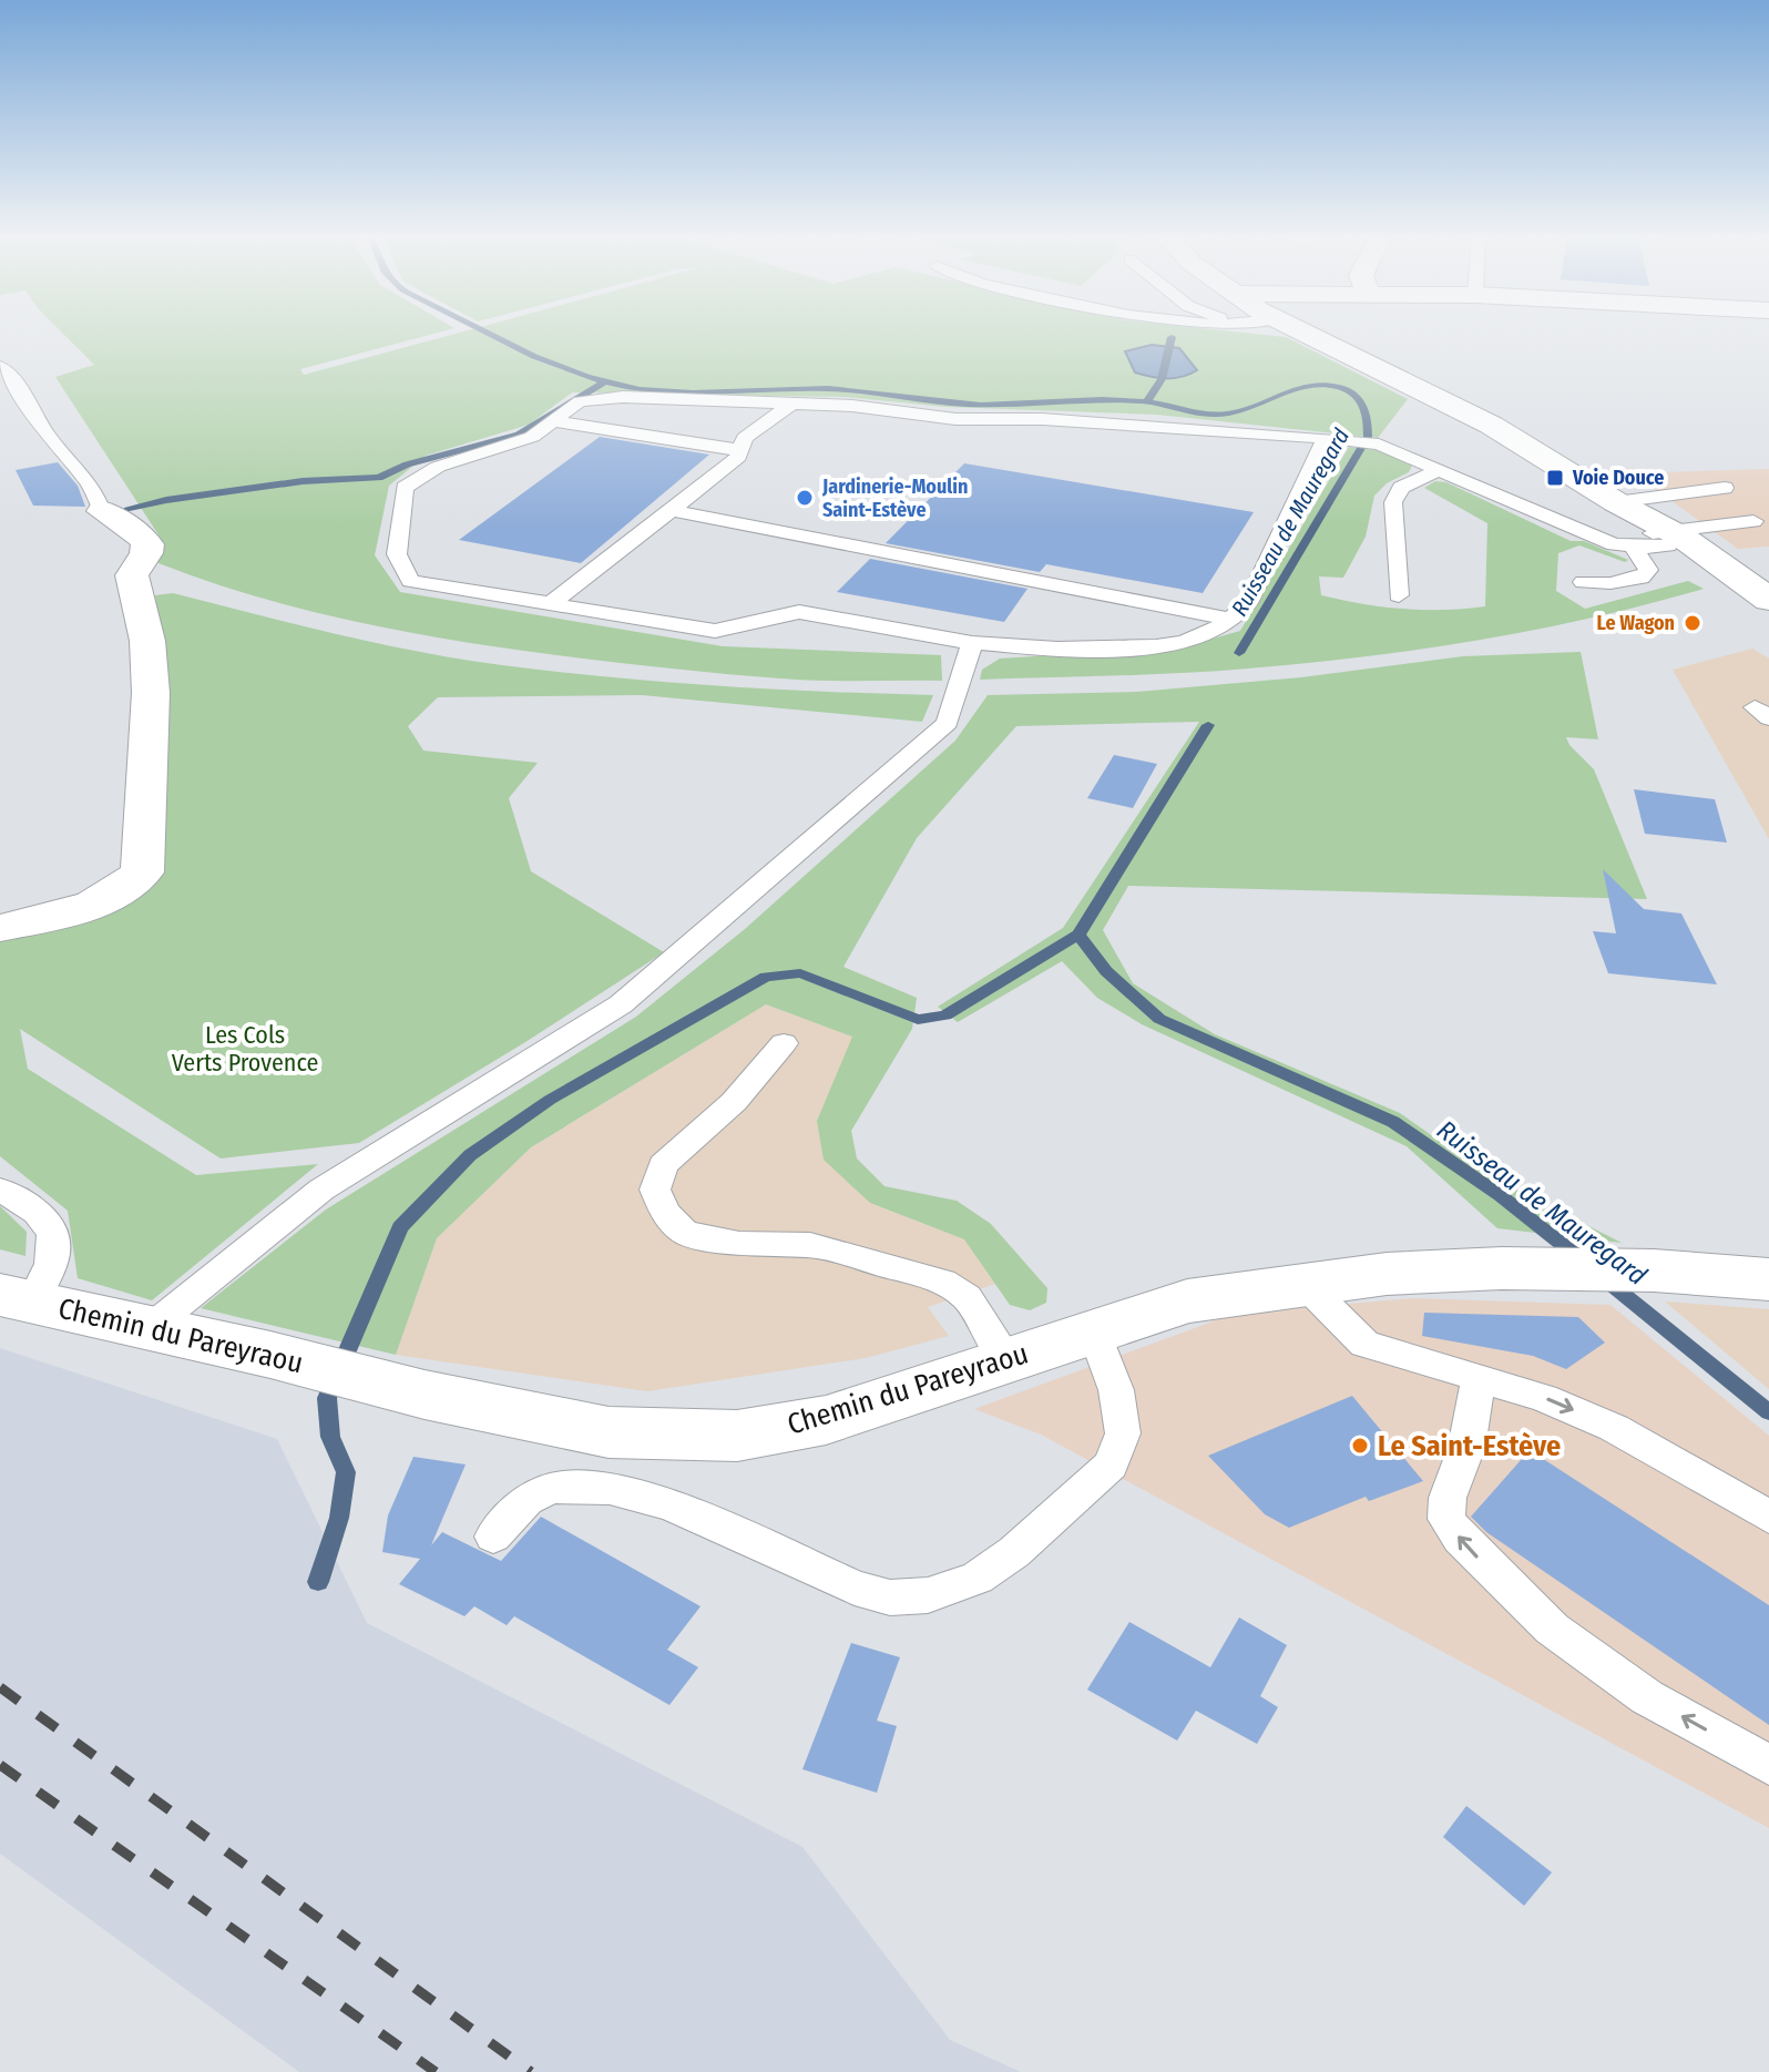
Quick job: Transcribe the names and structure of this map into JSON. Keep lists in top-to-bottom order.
{
  "streets": {
    "street": ["Chemin du Pareyraou"]
  },
  "water": ["Ruisseau de Mauregard"],
  "parks": ["Les Cols Verts Provence"],
  "places": {
    "transit": ["Voie Douce"],
    "other": ["Jardinerie-Moulin Saint-Estève", "Le Wagon", "Le Saint-Estève"]
  }
}
